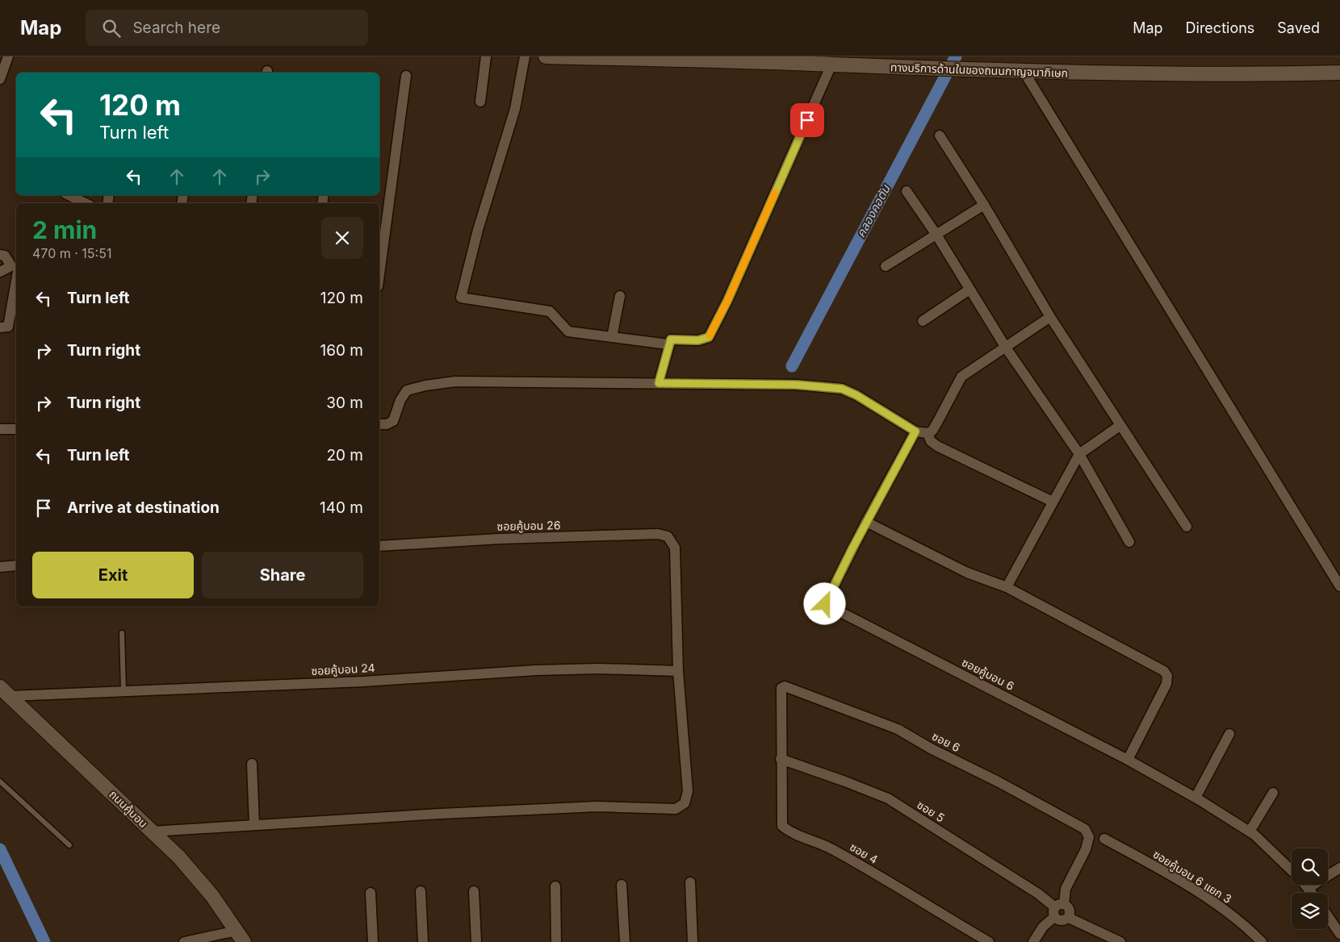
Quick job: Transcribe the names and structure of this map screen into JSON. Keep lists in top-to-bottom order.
{
  "streets": {
    "main road": ["ทางบริการด้านในของถนนกาญจนาภิเษก", "ถนนคู้บอน"],
    "street": [
      "ซอยคู้บอน 26",
      "ซอยคู้บอน 24",
      "ซอยคู้บอน 6",
      "ซอย 6",
      "ซอย 5",
      "ซอย 4",
      "ซอยคู้บอน 6 แยก 3"
    ]
  },
  "crossings": [
    ["ซอยคู้บอน 26", "ซอยคู้บอน 24"],
    ["ซอยคู้บอน 24", "ถนนคู้บอน"],
    ["ซอย 6", "ซอย 5"],
    ["ซอย 6", "ซอย 4"],
    ["ซอย 5", "ซอย 4"]
  ],
  "water": ["คลองคอตัน"],
  "page": {
    "header": "Map",
    "search": "Search here",
    "nav": ["Map", "Directions", "Saved"],
    "turn": ["120 m", "Turn left"],
    "heading": ["2 min", "470 m · 15:51"],
    "list": [
      {
        "name": "Turn left",
        "value": "120 m"
      },
      {
        "name": "Turn right",
        "value": "160 m"
      },
      {
        "name": "Turn right",
        "value": "30 m"
      },
      {
        "name": "Turn left",
        "value": "20 m"
      },
      {
        "name": "Arrive at destination",
        "value": "140 m"
      }
    ],
    "buttons": ["Exit", "Share"]
  }
}
